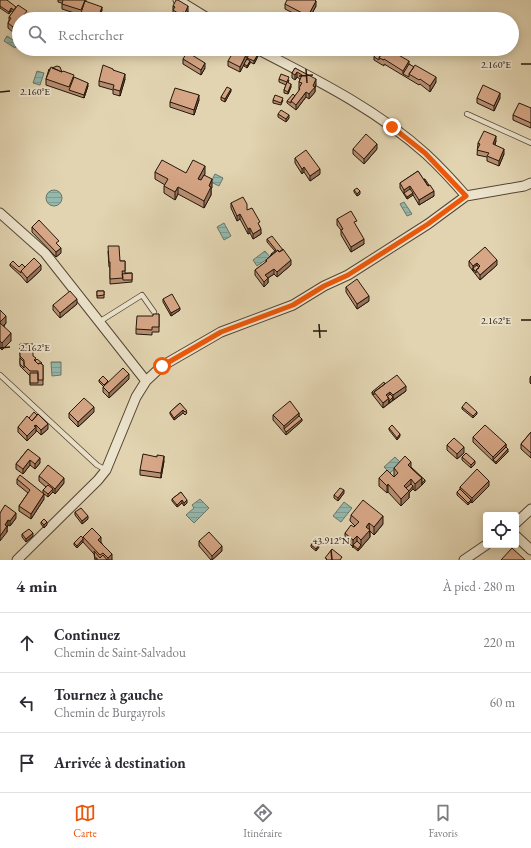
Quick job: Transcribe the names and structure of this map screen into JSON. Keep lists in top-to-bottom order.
{
  "page": {
    "search": "Rechercher",
    "heading": ["4 min", "À pied · 280 m"],
    "list": [
      ["Continuez", "Chemin de Saint-Salvadou", "220 m"],
      ["Tournez à gauche", "Chemin de Burgayrols", "60 m"],
      "Arrivée à destination"
    ],
    "nav": ["Carte", "Itinéraire", "Favoris"]
  },
  "coordinates": ["2.160°E", "2.162°E", "43.912°N"]
}
